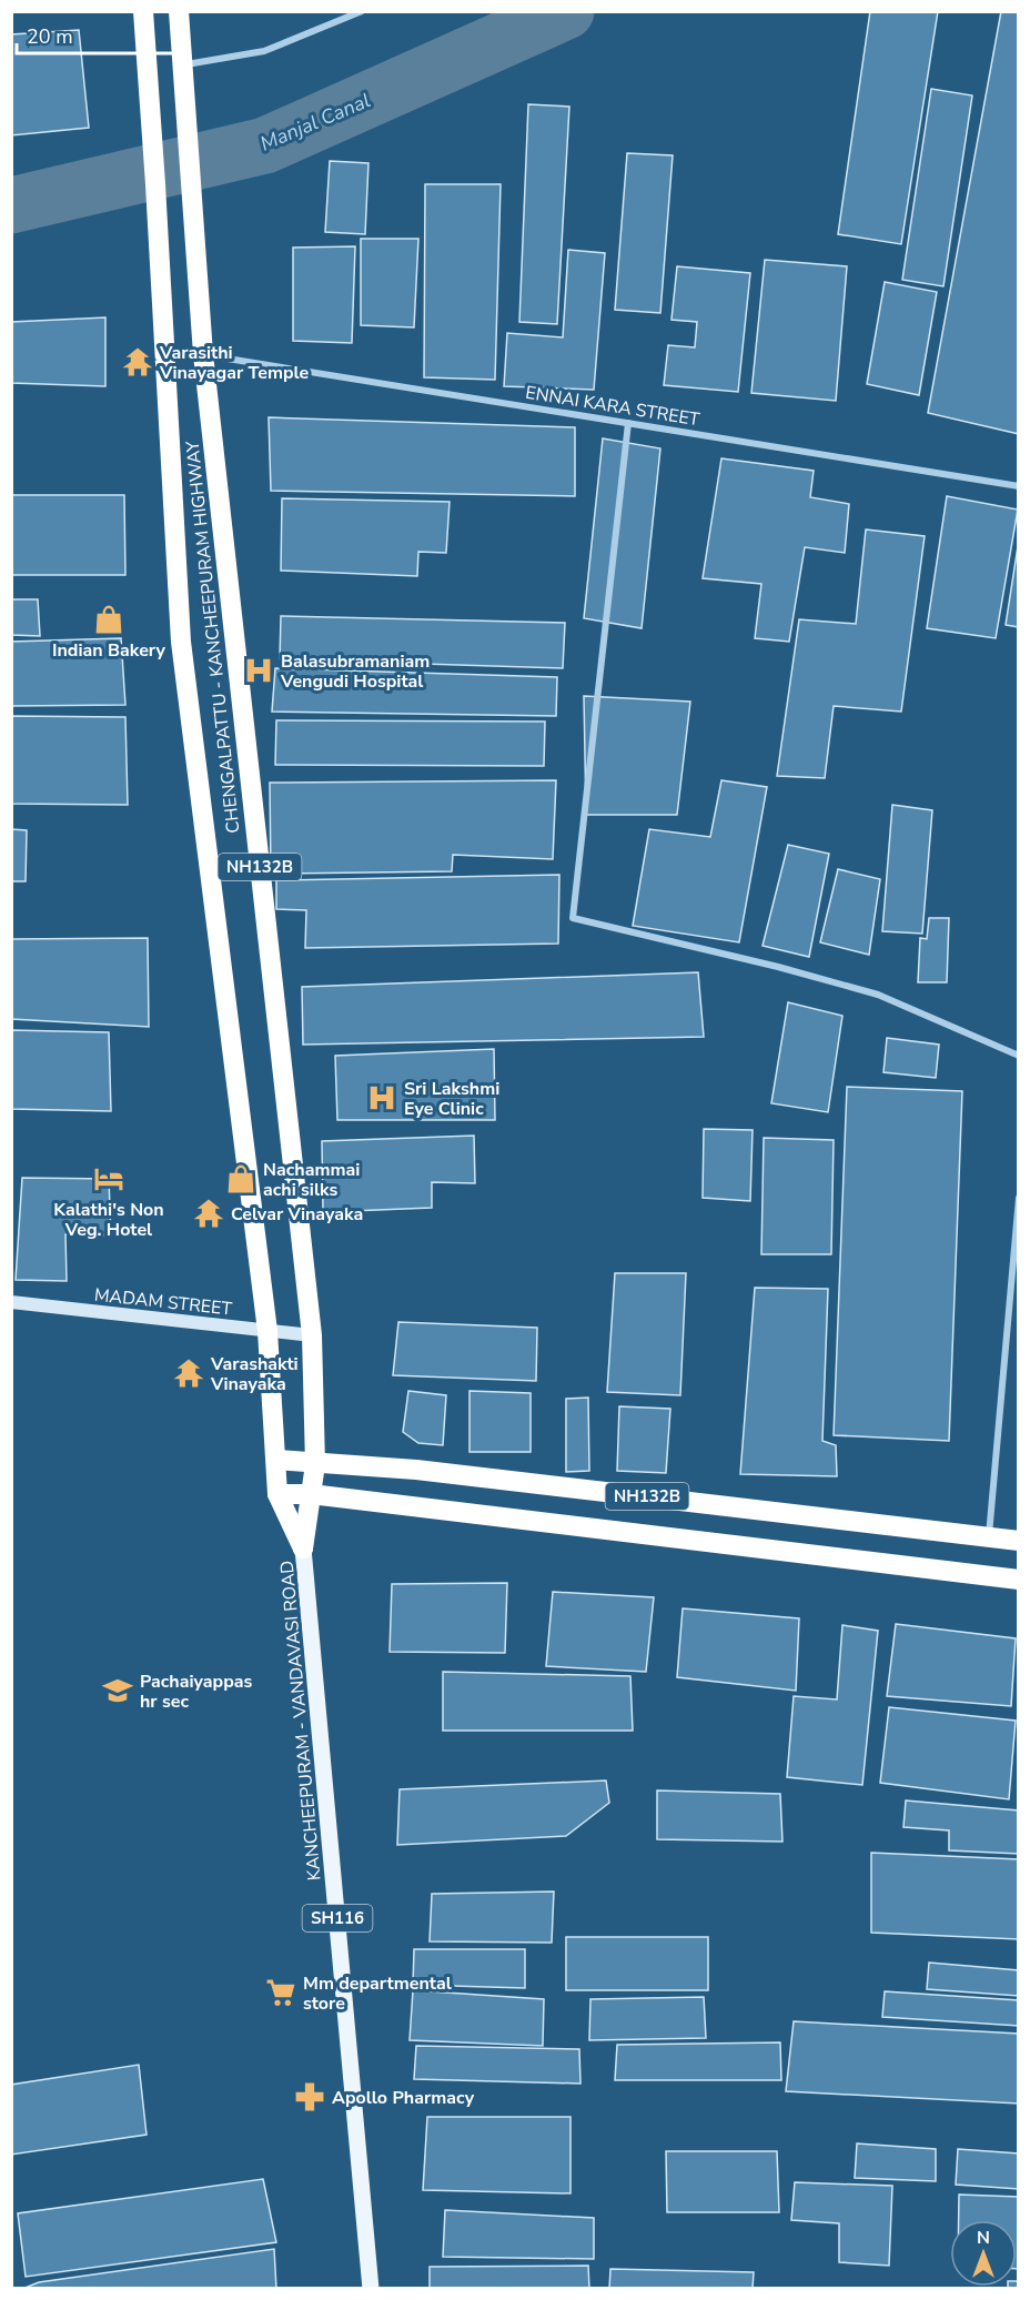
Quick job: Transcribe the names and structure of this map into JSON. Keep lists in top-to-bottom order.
{
  "streets": {
    "highway": ["CHENGALPATTU - KANCHEEPURAM HIGHWAY", "NH132B"],
    "main road": ["KANCHEEPURAM - VANDAVASI ROAD", "SH116"],
    "street": ["ENNAI KARA STREET", "MADAM STREET"]
  },
  "crossings": [
    ["ENNAI KARA STREET", "CHENGALPATTU - KANCHEEPURAM HIGHWAY"],
    ["CHENGALPATTU - KANCHEEPURAM HIGHWAY", "NH132B"],
    ["CHENGALPATTU - KANCHEEPURAM HIGHWAY", "MADAM STREET"],
    ["CHENGALPATTU - KANCHEEPURAM HIGHWAY", "KANCHEEPURAM - VANDAVASI ROAD"]
  ],
  "water": ["Manjal Canal"],
  "places": {
    "temple": ["Varasithi Vinayagar Temple", "Celvar Vinayaka", "Varashakti Vinayaka"],
    "shop": ["Indian Bakery", "Nachammai achi silks"],
    "hospital": ["Balasubramaniam Vengudi Hospital", "Sri Lakshmi Eye Clinic"],
    "hotel": ["Kalathi's Non Veg. Hotel"],
    "school or university": ["Pachaiyappas hr sec"],
    "supermarket": ["Mm departmental store"],
    "pharmacy": ["Apollo Pharmacy"]
  },
  "scale_bar": "20 m",
  "north": "top"
}
